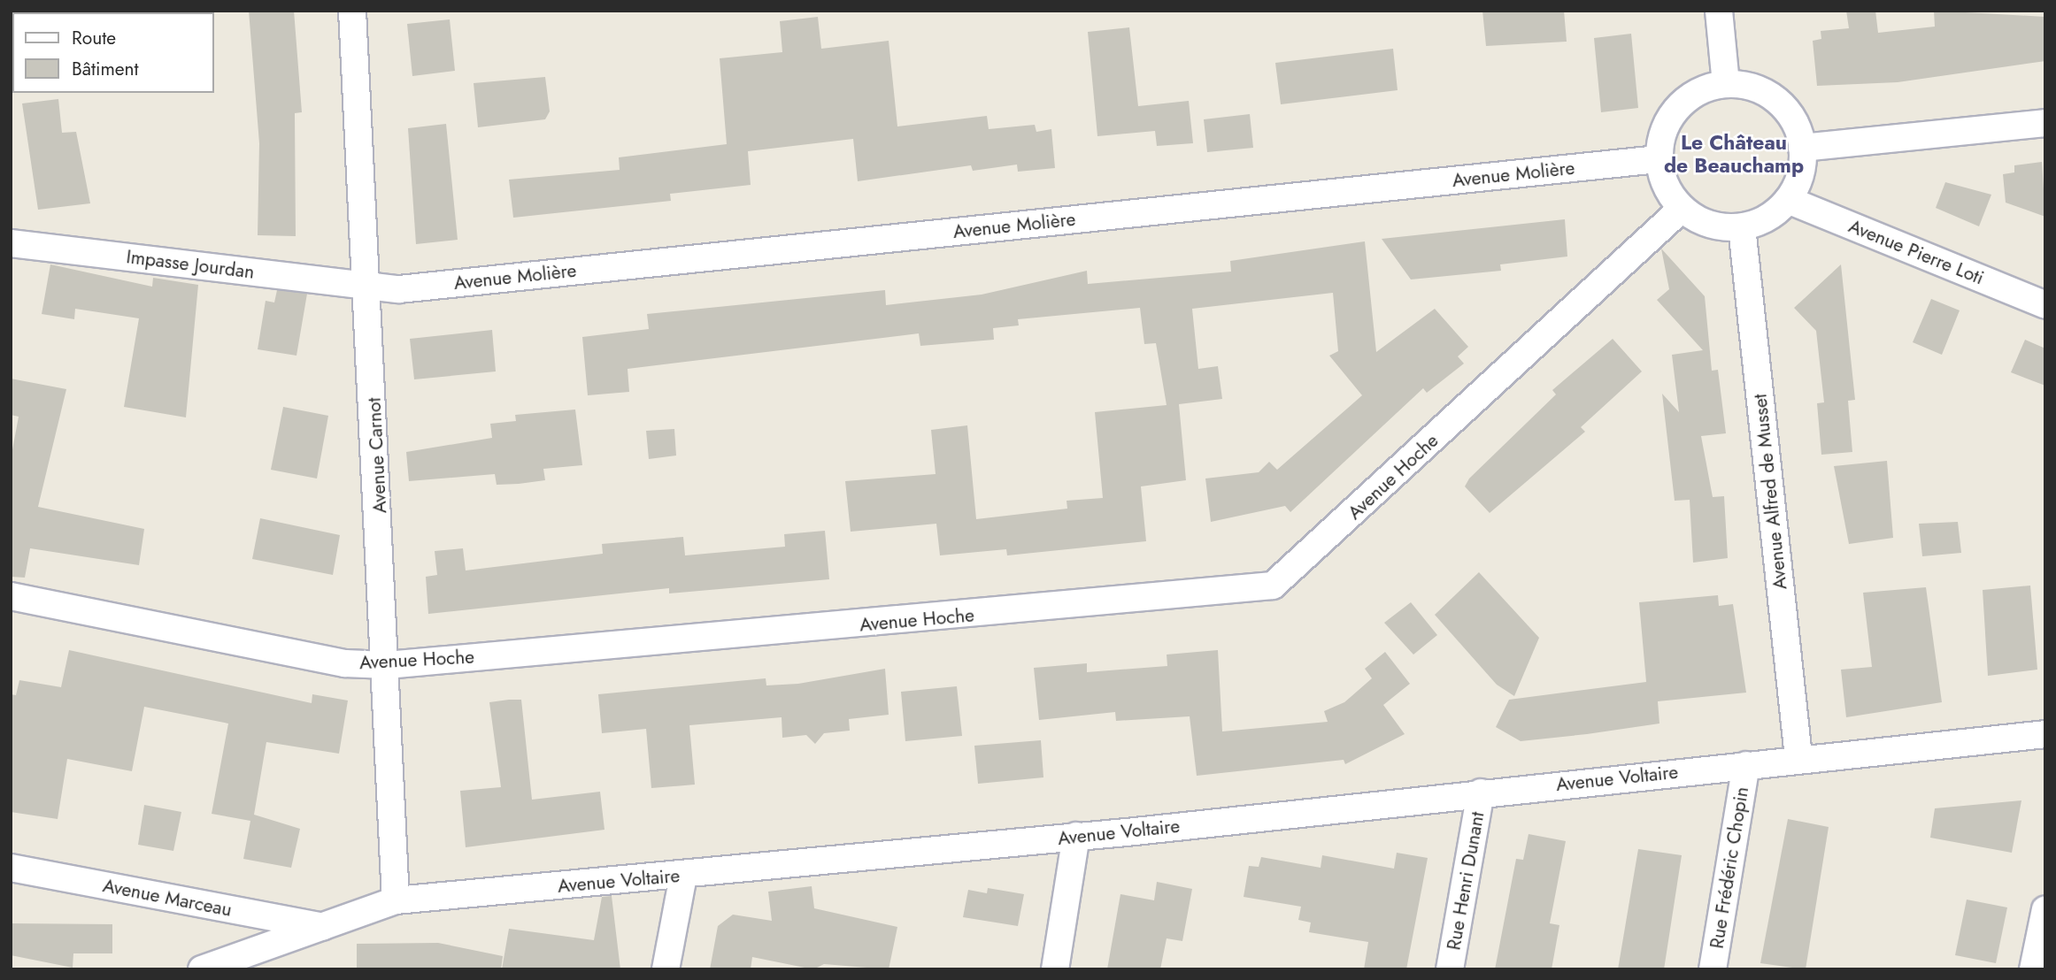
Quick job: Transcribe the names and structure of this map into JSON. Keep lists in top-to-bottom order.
{
  "streets": {
    "street": [
      "Avenue Molière",
      "Avenue Pierre Loti",
      "Impasse Jourdan",
      "Avenue Carnot",
      "Avenue Hoche",
      "Avenue Alfred de Musset",
      "Avenue Voltaire",
      "Rue Frédéric Chopin",
      "Rue Henri Dunant",
      "Avenue Marceau"
    ]
  },
  "crossings": [
    ["Avenue Molière", "Avenue Pierre Loti"],
    ["Avenue Molière", "Impasse Jourdan"],
    ["Avenue Molière", "Avenue Carnot"],
    ["Avenue Molière", "Avenue Hoche"],
    ["Avenue Molière", "Avenue Alfred de Musset"],
    ["Avenue Pierre Loti", "Avenue Hoche"],
    ["Avenue Pierre Loti", "Avenue Alfred de Musset"],
    ["Impasse Jourdan", "Avenue Carnot"],
    ["Avenue Carnot", "Avenue Hoche"],
    ["Avenue Carnot", "Avenue Voltaire"],
    ["Avenue Hoche", "Avenue Alfred de Musset"],
    ["Avenue Alfred de Musset", "Avenue Voltaire"],
    ["Avenue Voltaire", "Rue Frédéric Chopin"],
    ["Avenue Voltaire", "Rue Henri Dunant"],
    ["Avenue Voltaire", "Avenue Marceau"]
  ],
  "districts": ["Le Château de Beauchamp"],
  "legend": ["Route", "Bâtiment"]
}
